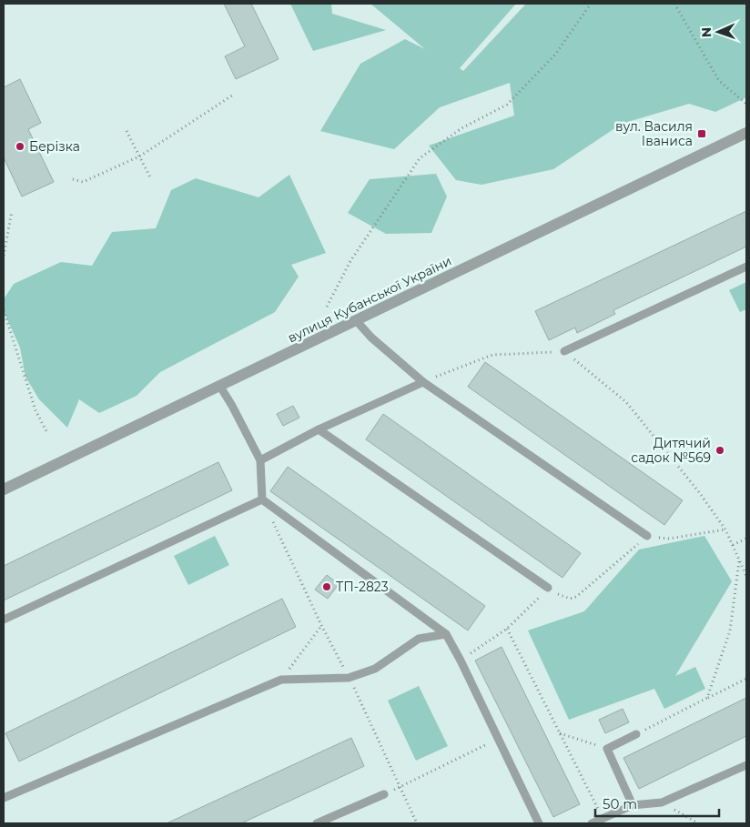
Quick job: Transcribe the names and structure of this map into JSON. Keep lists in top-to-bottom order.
{
  "streets": {
    "street": ["вулиця Кубанської України"]
  },
  "places": {
    "transit": ["вул. Василя Іваниса"],
    "other": ["Берізка", "Дитячий садок №569", "ТП-2823"]
  },
  "scale_bar": "50 m",
  "north": "left"
}
